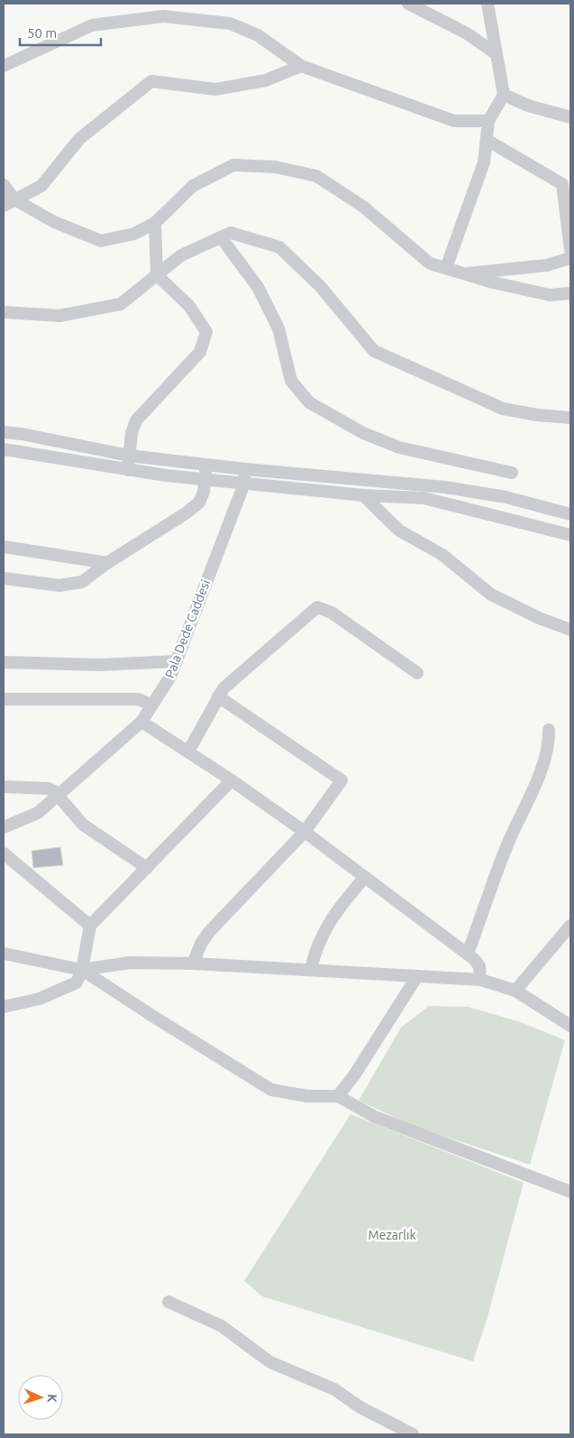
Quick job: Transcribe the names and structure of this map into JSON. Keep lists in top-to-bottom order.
{
  "streets": {
    "street": ["Pala Dede Caddesi"]
  },
  "parks": ["Mezarlık"],
  "scale_bar": "50 m",
  "north": "right"
}
